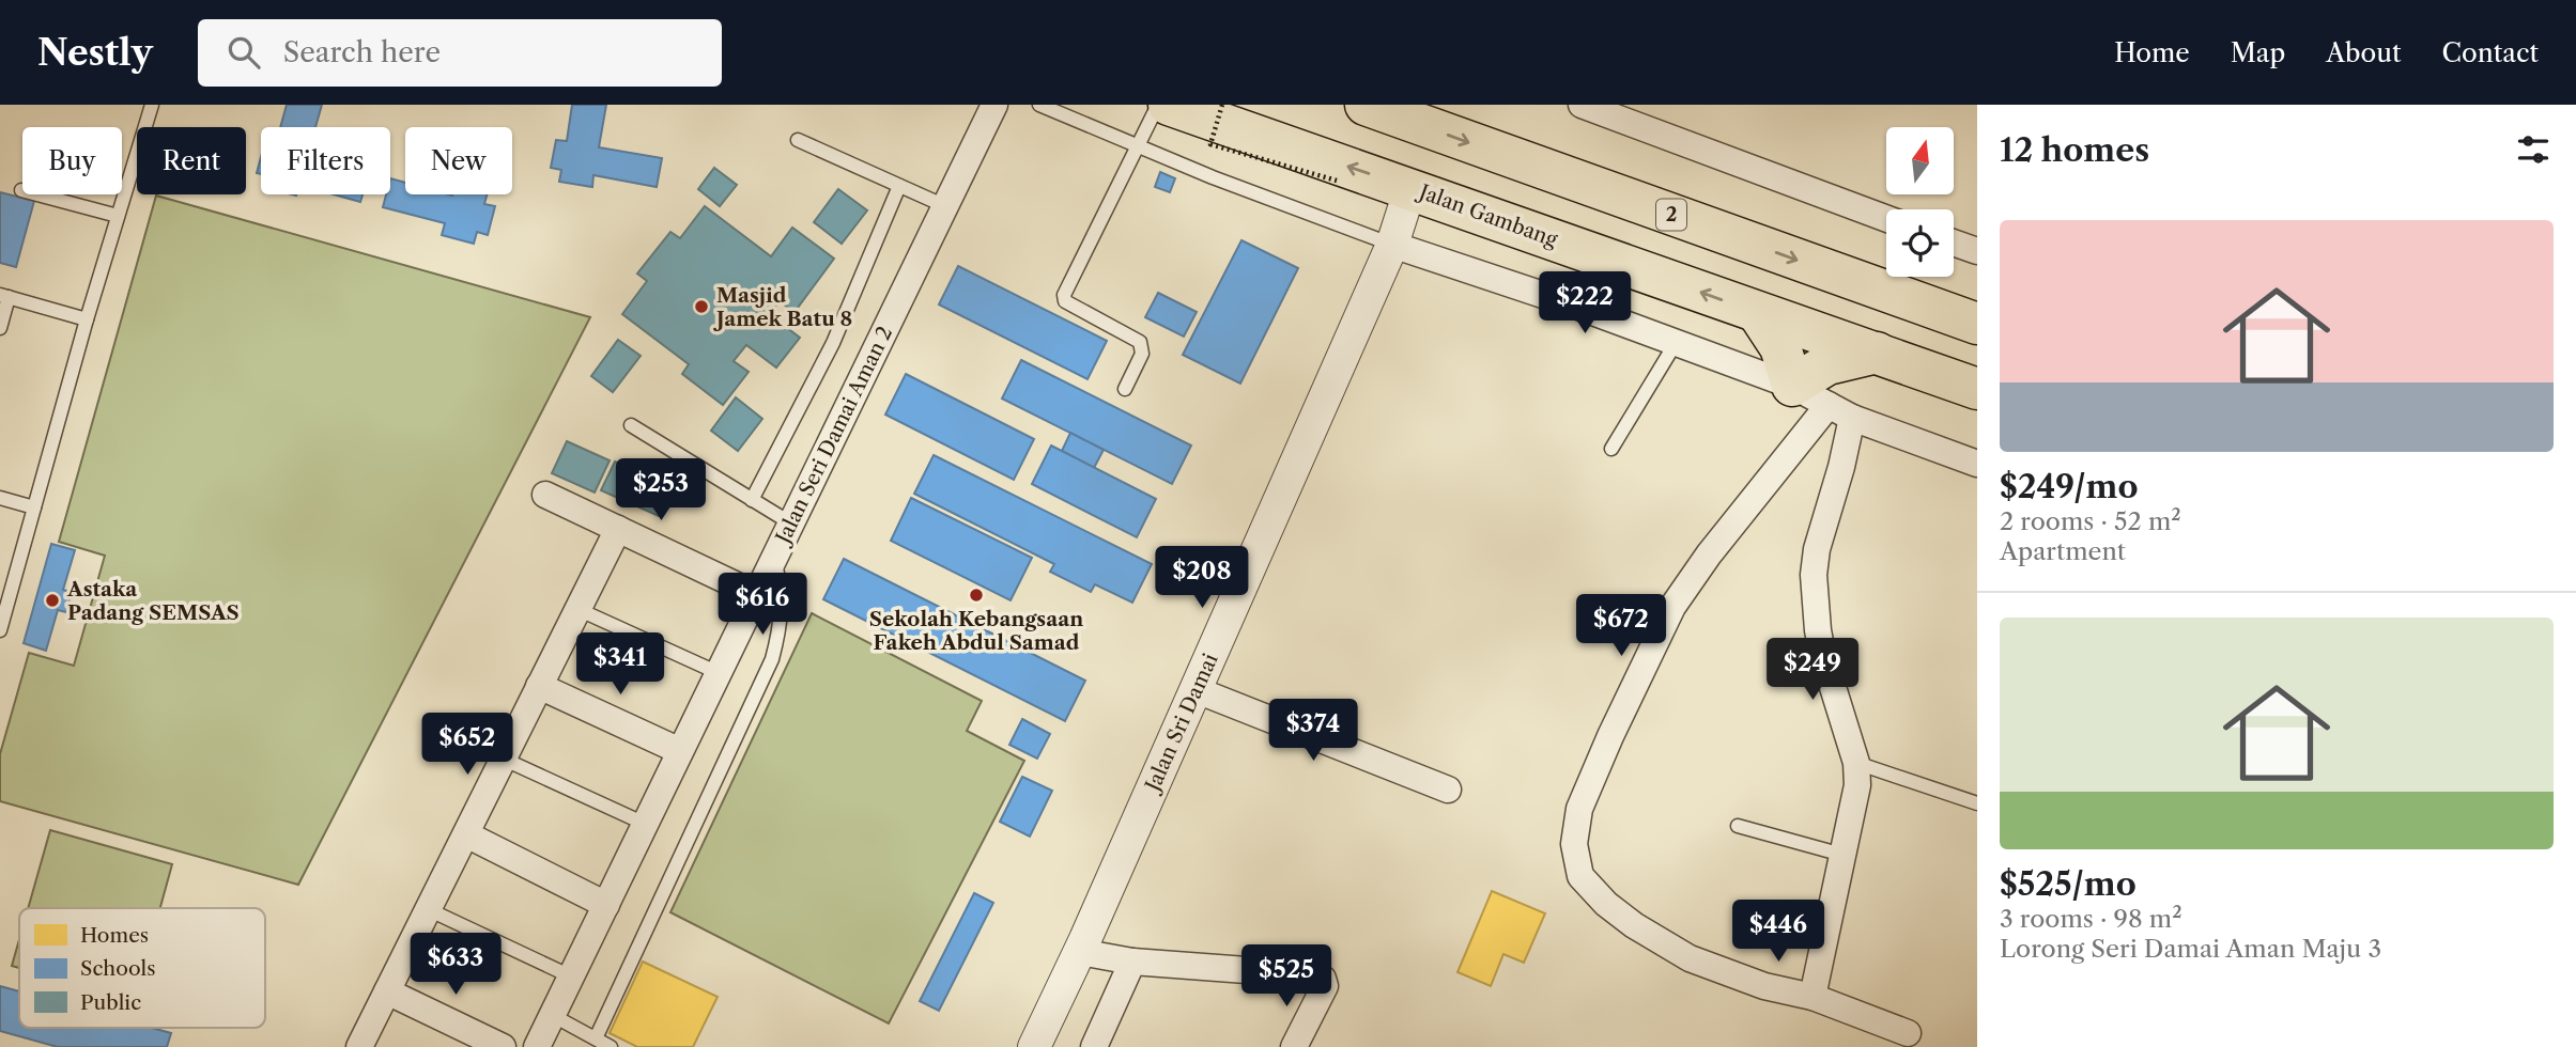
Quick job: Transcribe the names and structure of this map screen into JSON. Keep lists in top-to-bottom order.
{
  "streets": {
    "highway": ["2", "Jalan Gambang"],
    "street": ["Jalan Seri Damai Aman 2", "Jalan Sri Damai"]
  },
  "crossings": [
    ["Jalan Gambang", "Jalan Sri Damai"]
  ],
  "places": ["Masjid Jamek Batu 8", "Sekolah Kebangsaan Fakeh Abdul Samad", "Astaka Padang SEMSAS"],
  "legend": ["Homes", "Schools", "Public"],
  "north": "top",
  "page": {
    "header": "Nestly",
    "search": "Search here",
    "nav": [
      "Home",
      "Map",
      "About",
      "Contact"
    ],
    "heading": "12 homes",
    "chip": [
      "Buy",
      "Rent",
      "Filters",
      "New"
    ],
    "list": [
      {
        "name": "$249/mo",
        "note": "2 rooms · 52 m² · Apartment"
      },
      {
        "name": "$525/mo",
        "note": "3 rooms · 98 m² · Lorong Seri Damai Aman Maju 3"
      }
    ],
    "price": [
      "$222",
      "$253",
      "$208",
      "$616",
      "$672",
      "$341",
      "$249",
      "$374",
      "$652",
      "$446",
      "$633",
      "$525"
    ]
  }
}
